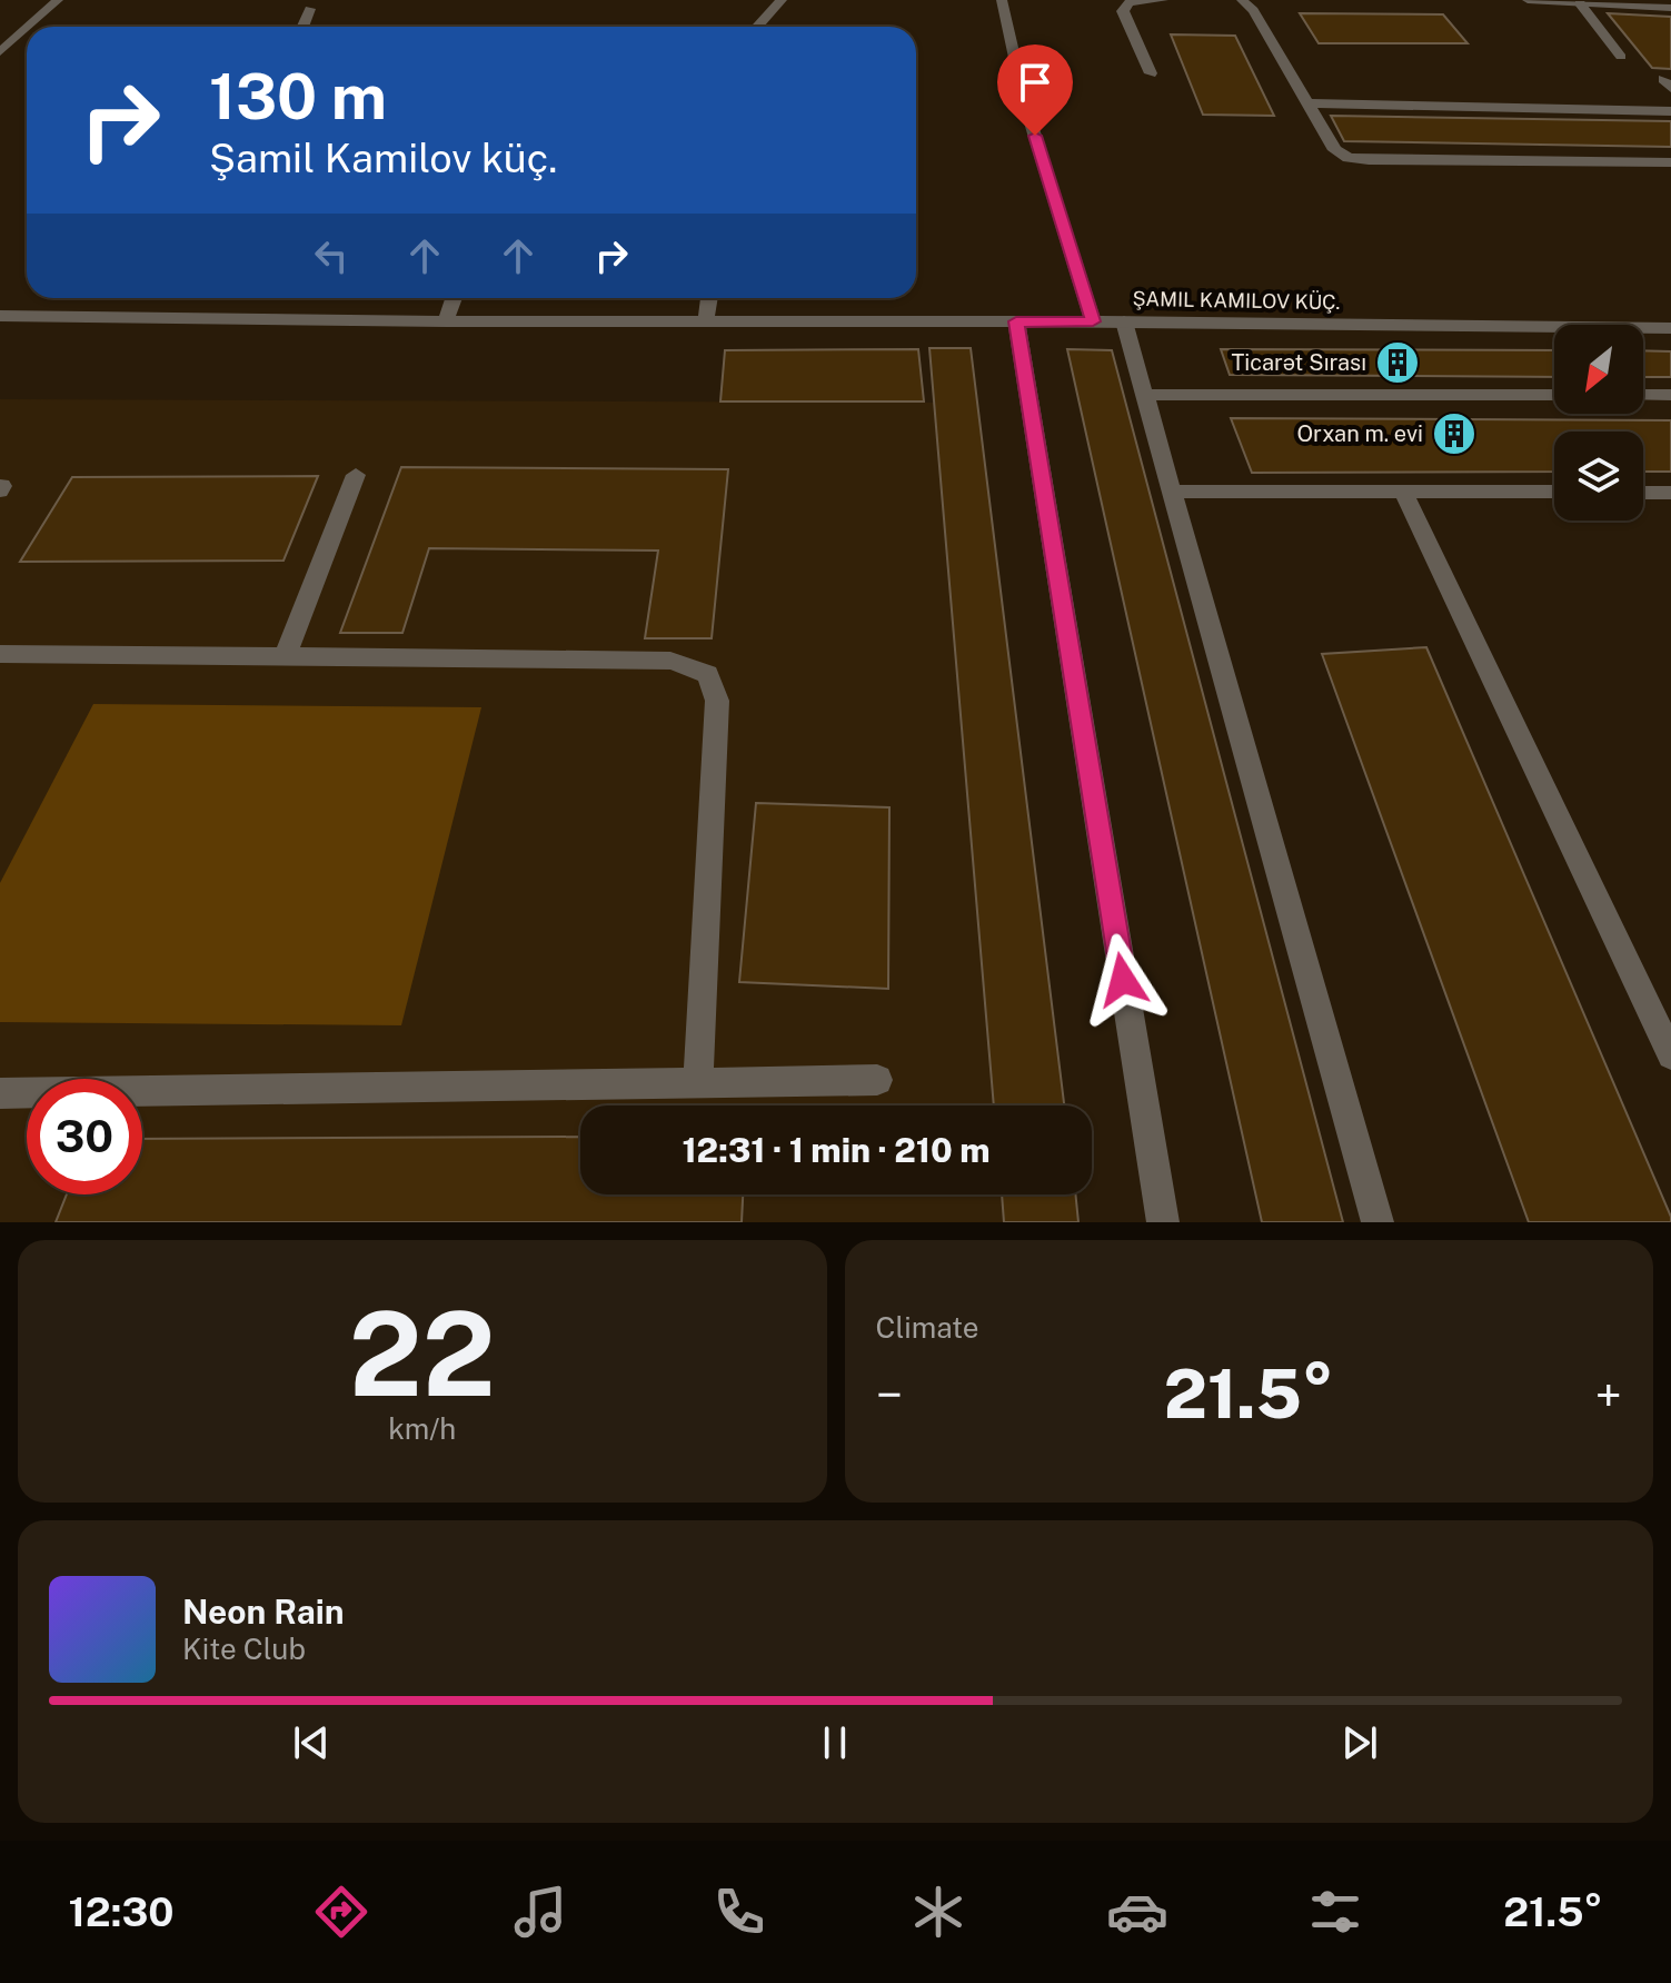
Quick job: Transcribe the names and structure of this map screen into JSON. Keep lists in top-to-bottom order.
{
  "streets": {
    "street": ["ŞAMIL KAMILOV KÜÇ."]
  },
  "places": {
    "building": ["Ticarət Sırası", "Orxan m. evi"]
  },
  "north": "bottom left",
  "page": {
    "turn": ["130 m", "Şamil Kamilov küç."],
    "limit": "30",
    "trip": "12:31 · 1 min · 210 m",
    "tile": [
      ["22", "km/h"],
      "Climate"
    ],
    "heat": ["−", "21.5°", "+"],
    "song": ["Neon Rain", "Kite Club"],
    "tabs": ["12:30", "21.5°"]
  }
}
